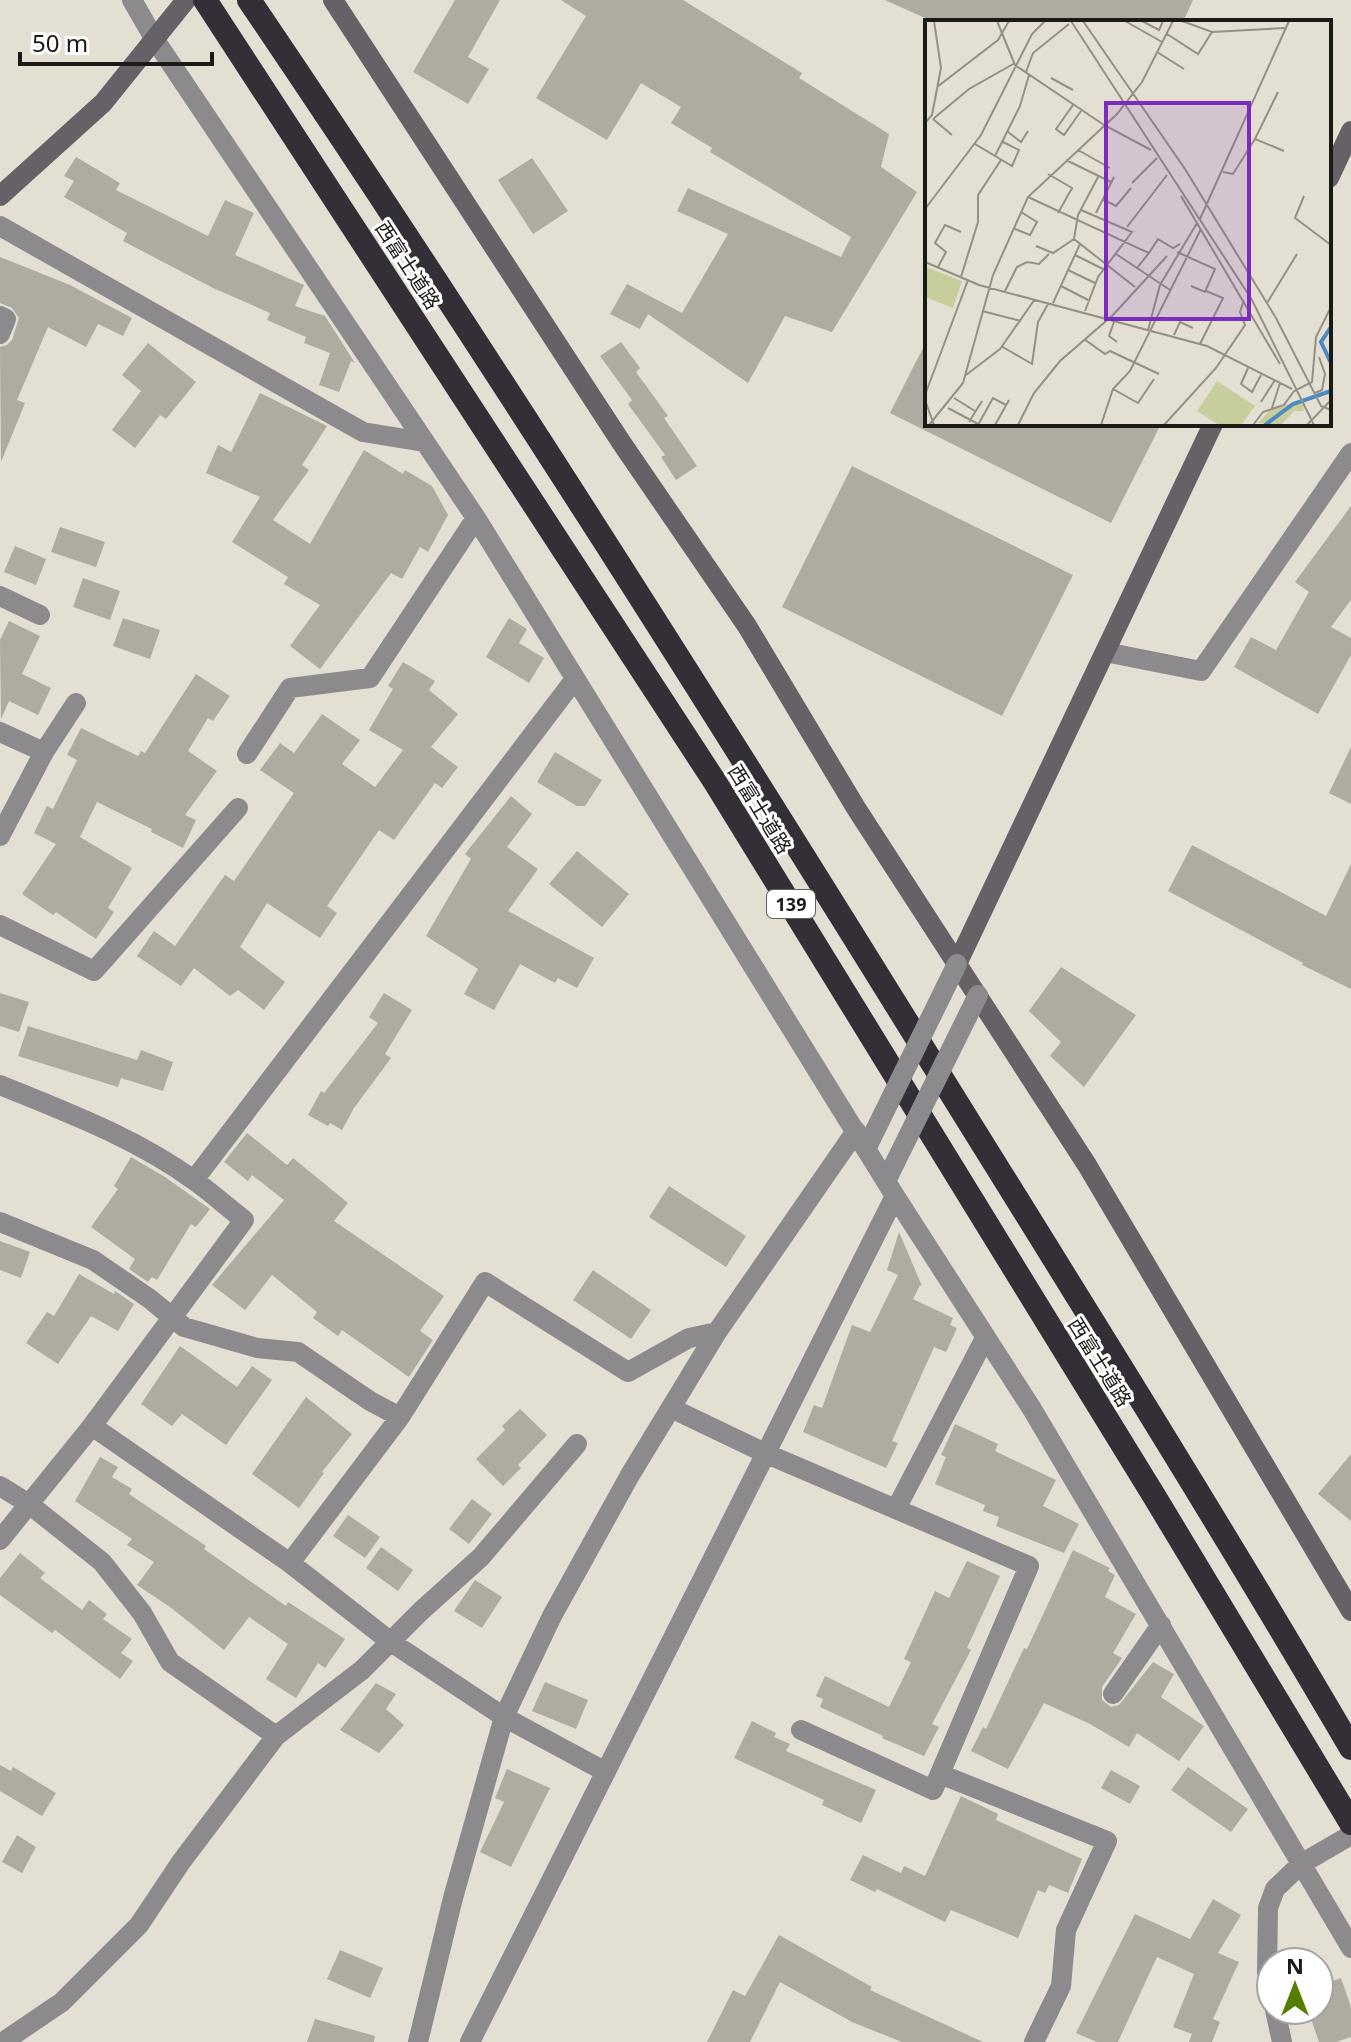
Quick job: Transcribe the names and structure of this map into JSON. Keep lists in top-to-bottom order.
{
  "streets": {
    "highway": ["西富士道路", "139"]
  },
  "scale_bar": "50 m",
  "north": "top"
}
